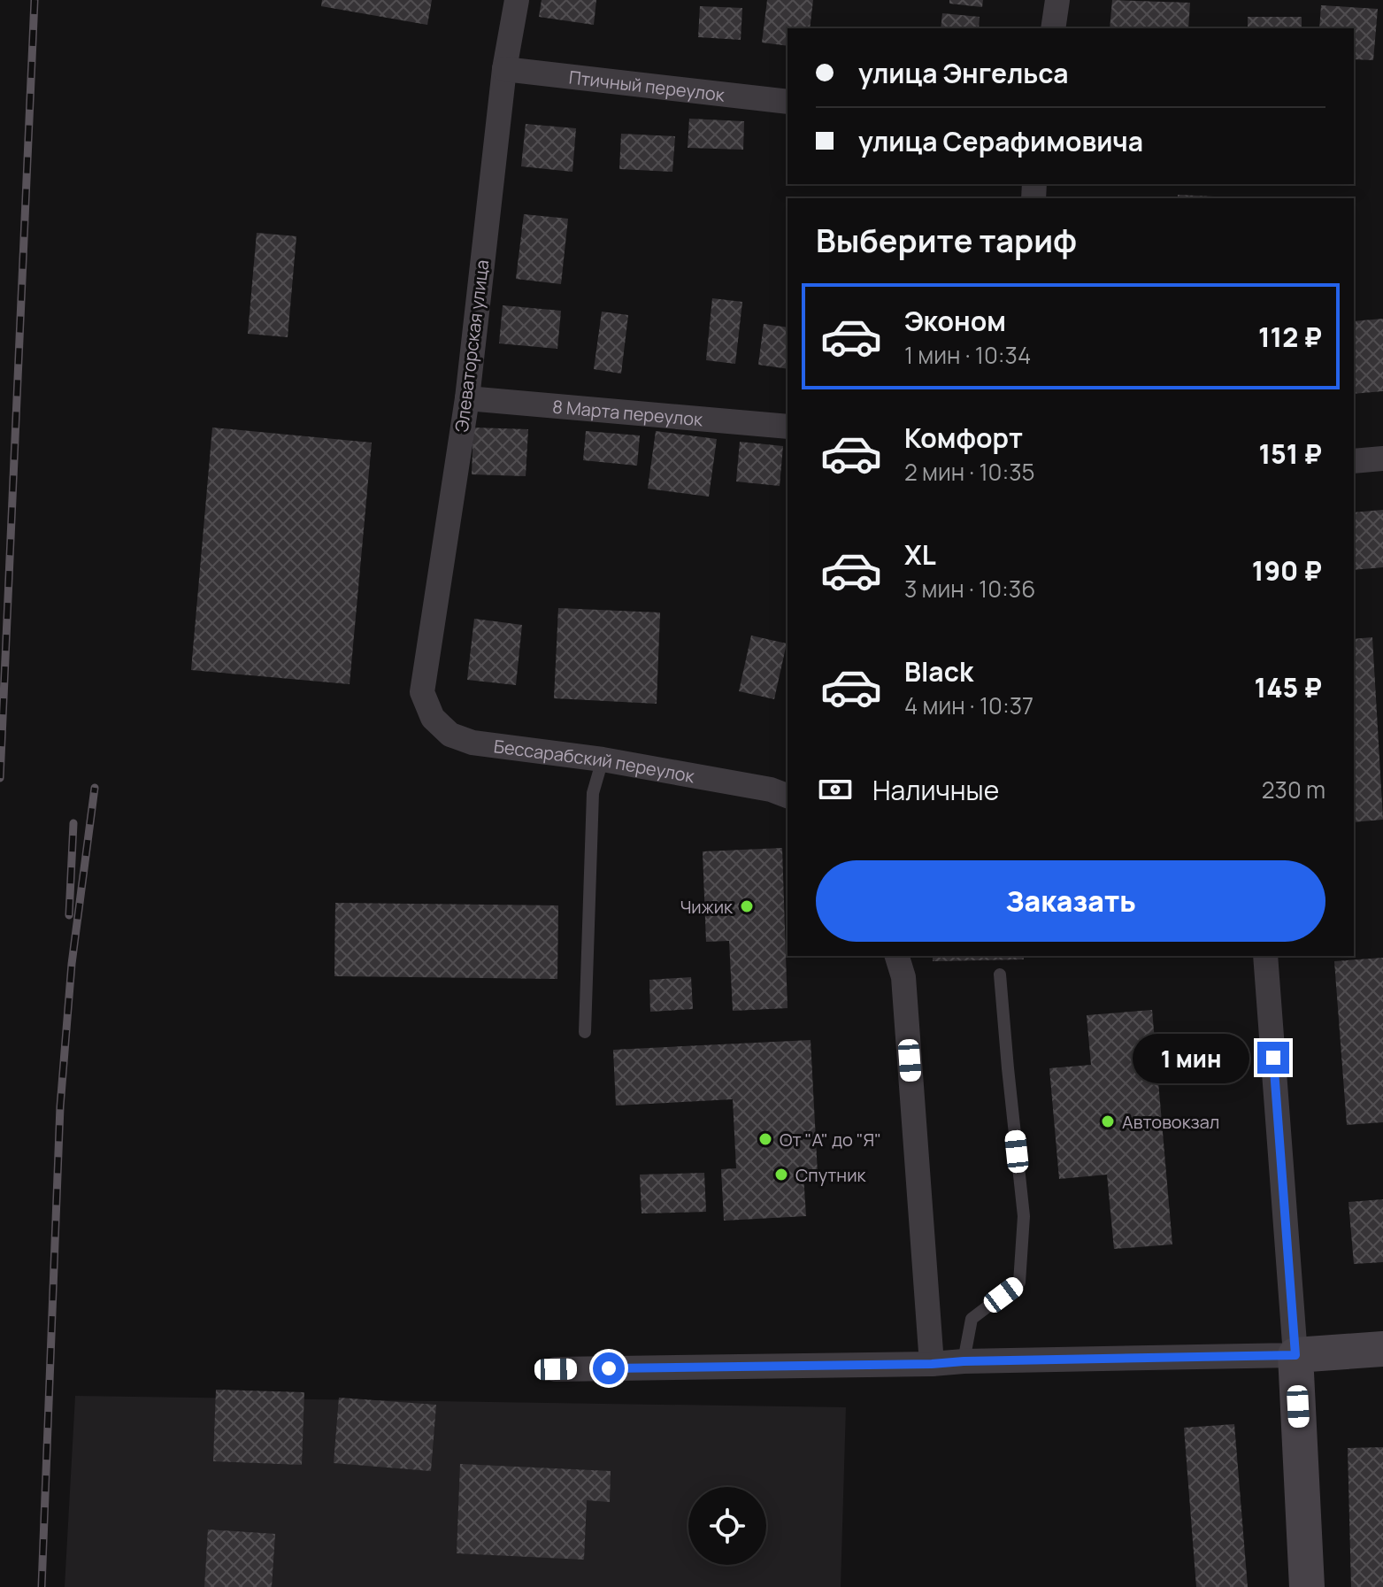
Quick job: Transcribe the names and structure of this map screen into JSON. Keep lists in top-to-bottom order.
{
  "streets": {
    "street": [
      "Птичный переулок",
      "Элеваторская улица",
      "8 Марта переулок",
      "Бессарабский переулок"
    ]
  },
  "crossings": [
    ["Птичный переулок", "Элеваторская улица"],
    ["Элеваторская улица", "8 Марта переулок"],
    ["Элеваторская улица", "Бессарабский переулок"]
  ],
  "places": [
    "Чижик",
    "Автовокзал",
    "От \"А\" до \"Я\"",
    "Спутник"
  ],
  "page": {
    "banner": ["улица Энгельса", "улица Серафимовича"],
    "heading": "Выберите тариф",
    "list": [
      {
        "name": "Эконом",
        "note": "1 мин · 10:34",
        "value": "112 ₽"
      },
      {
        "name": "Комфорт",
        "note": "2 мин · 10:35",
        "value": "151 ₽"
      },
      {
        "name": "XL",
        "note": "3 мин · 10:36",
        "value": "190 ₽"
      },
      {
        "name": "Black",
        "note": "4 мин · 10:37",
        "value": "145 ₽"
      }
    ],
    "pay": ["Наличные", "230 m"],
    "buttons": "Заказать",
    "bubble": "1 мин"
  }
}
